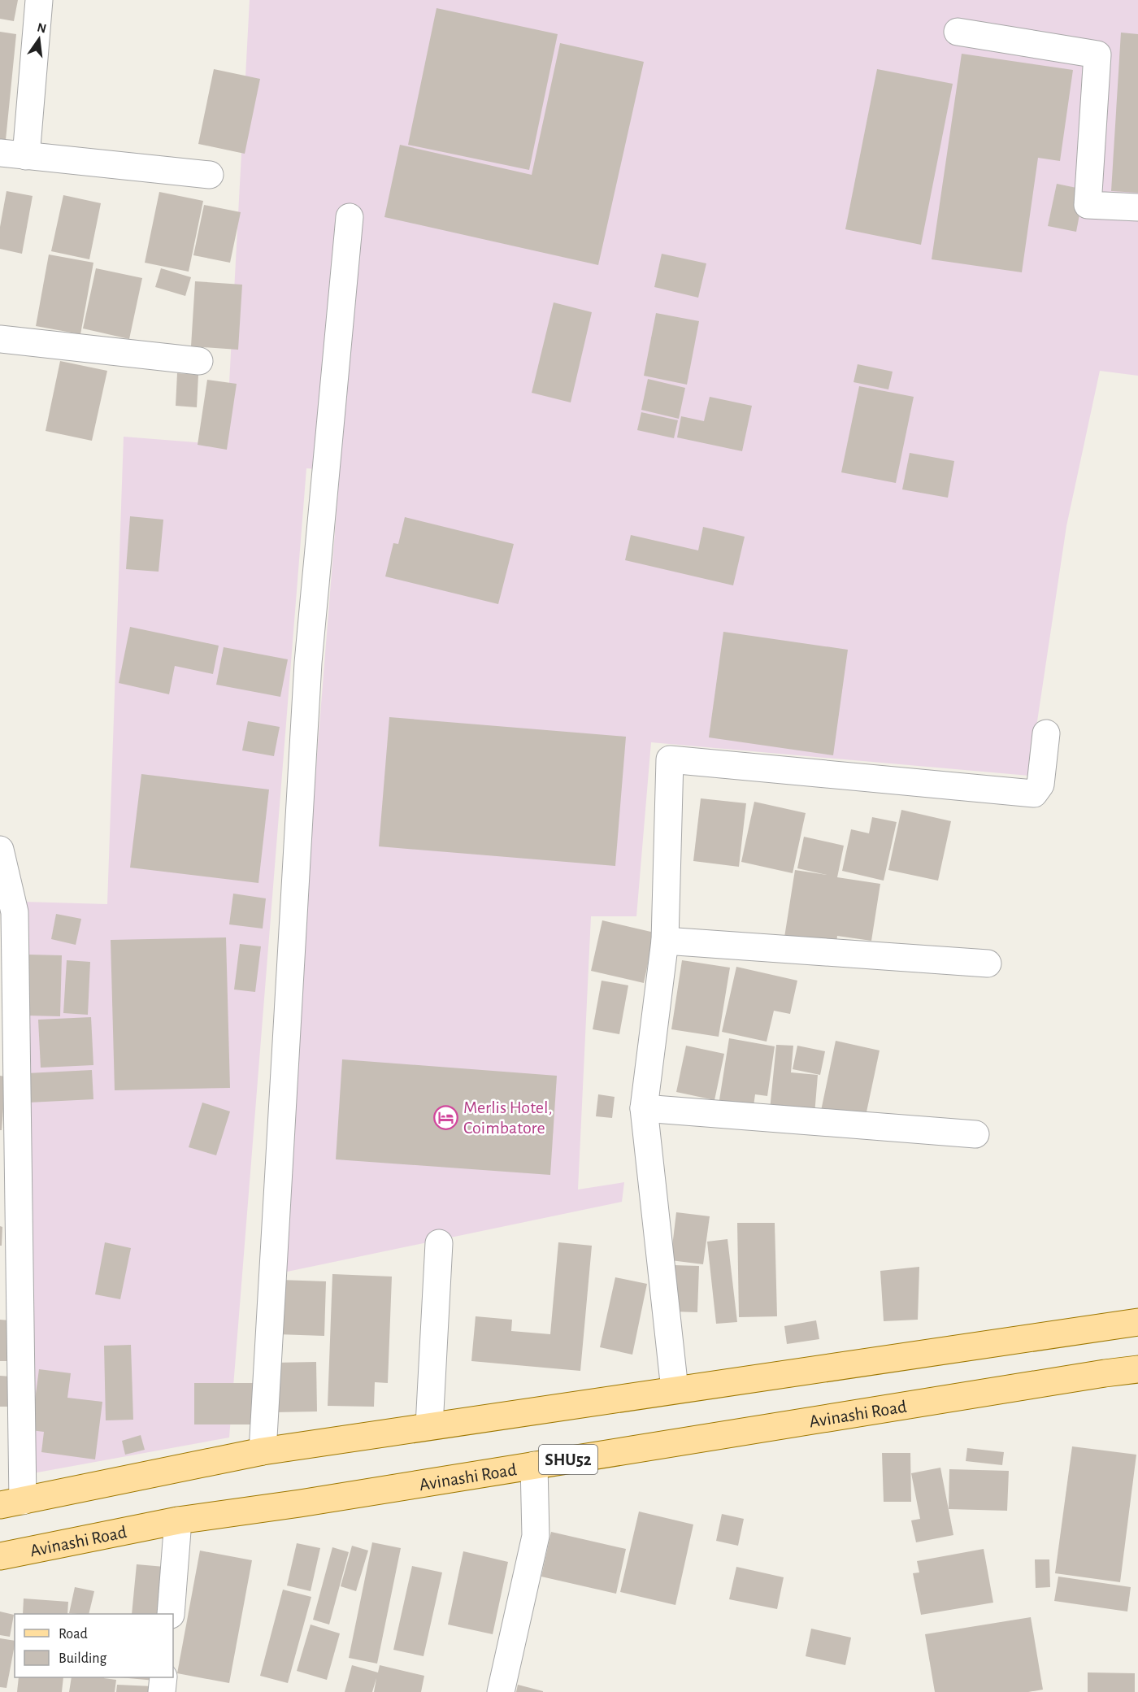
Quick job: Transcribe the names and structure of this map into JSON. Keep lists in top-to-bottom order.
{
  "streets": {
    "main road": ["Avinashi Road", "SHU52"]
  },
  "places": {
    "hotel": ["Merlis Hotel, Coimbatore"]
  },
  "legend": ["Road", "Building"],
  "north": "top"
}
